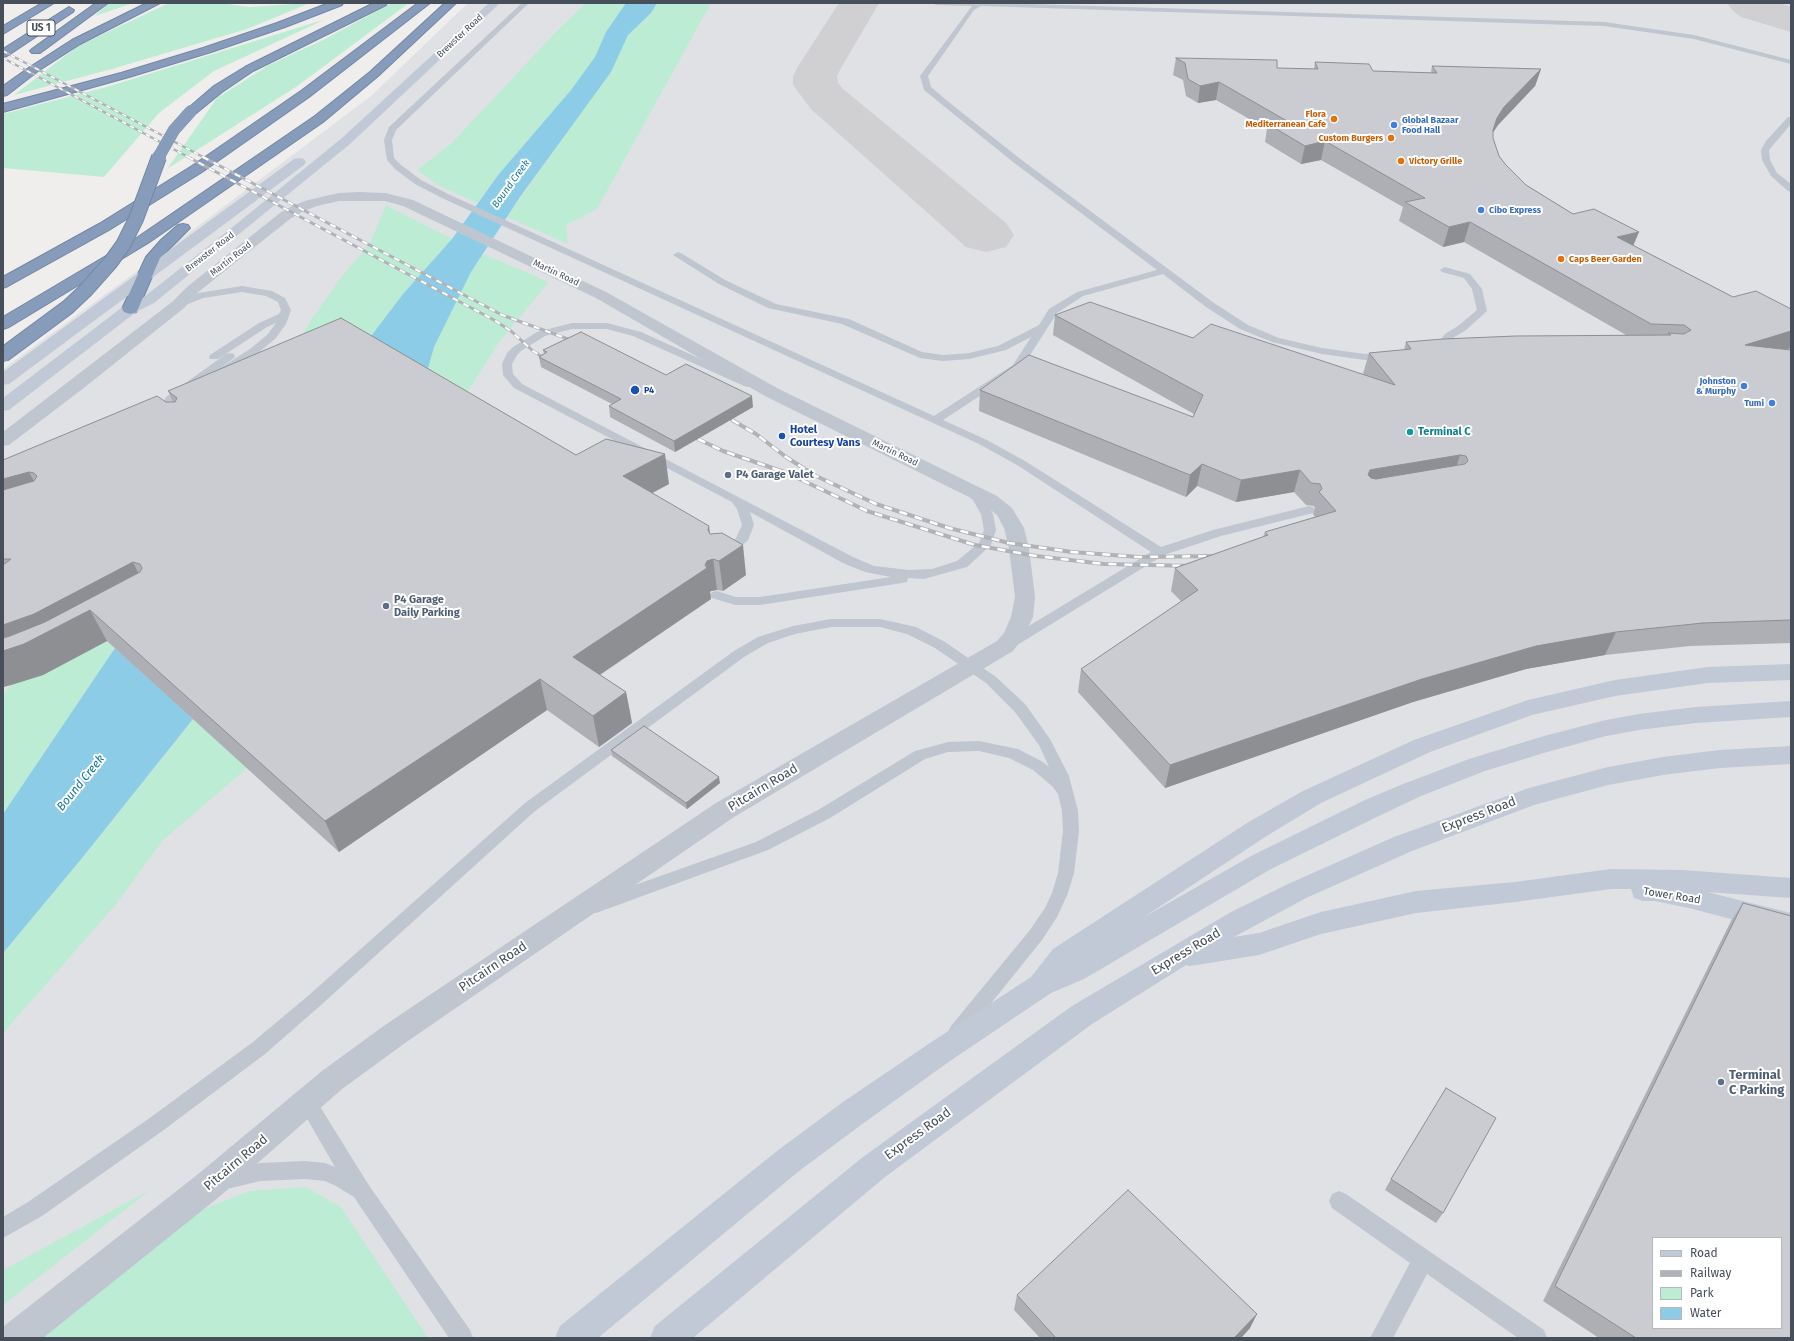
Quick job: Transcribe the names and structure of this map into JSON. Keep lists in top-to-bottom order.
{
  "streets": {
    "highway": ["US 1"],
    "street": [
      "Brewster Road",
      "Martin Road",
      "Pitcairn Road",
      "Express Road",
      "Tower Road"
    ]
  },
  "crossings": [
    ["Martin Road", "Pitcairn Road"]
  ],
  "water": ["Bound Creek"],
  "places": [
    "Flora Mediterranean Cafe",
    "Global Bazaar Food Hall",
    "Custom Burgers",
    "Victory Grille",
    "Cibo Express",
    "Caps Beer Garden",
    "Johnston & Murphy",
    "P4",
    "Tumi",
    "Terminal C",
    "Hotel Courtesy Vans",
    "P4 Garage Valet",
    "P4 Garage Daily Parking",
    "Terminal C Parking"
  ],
  "legend": [
    "Road",
    "Railway",
    "Park",
    "Water"
  ]
}
